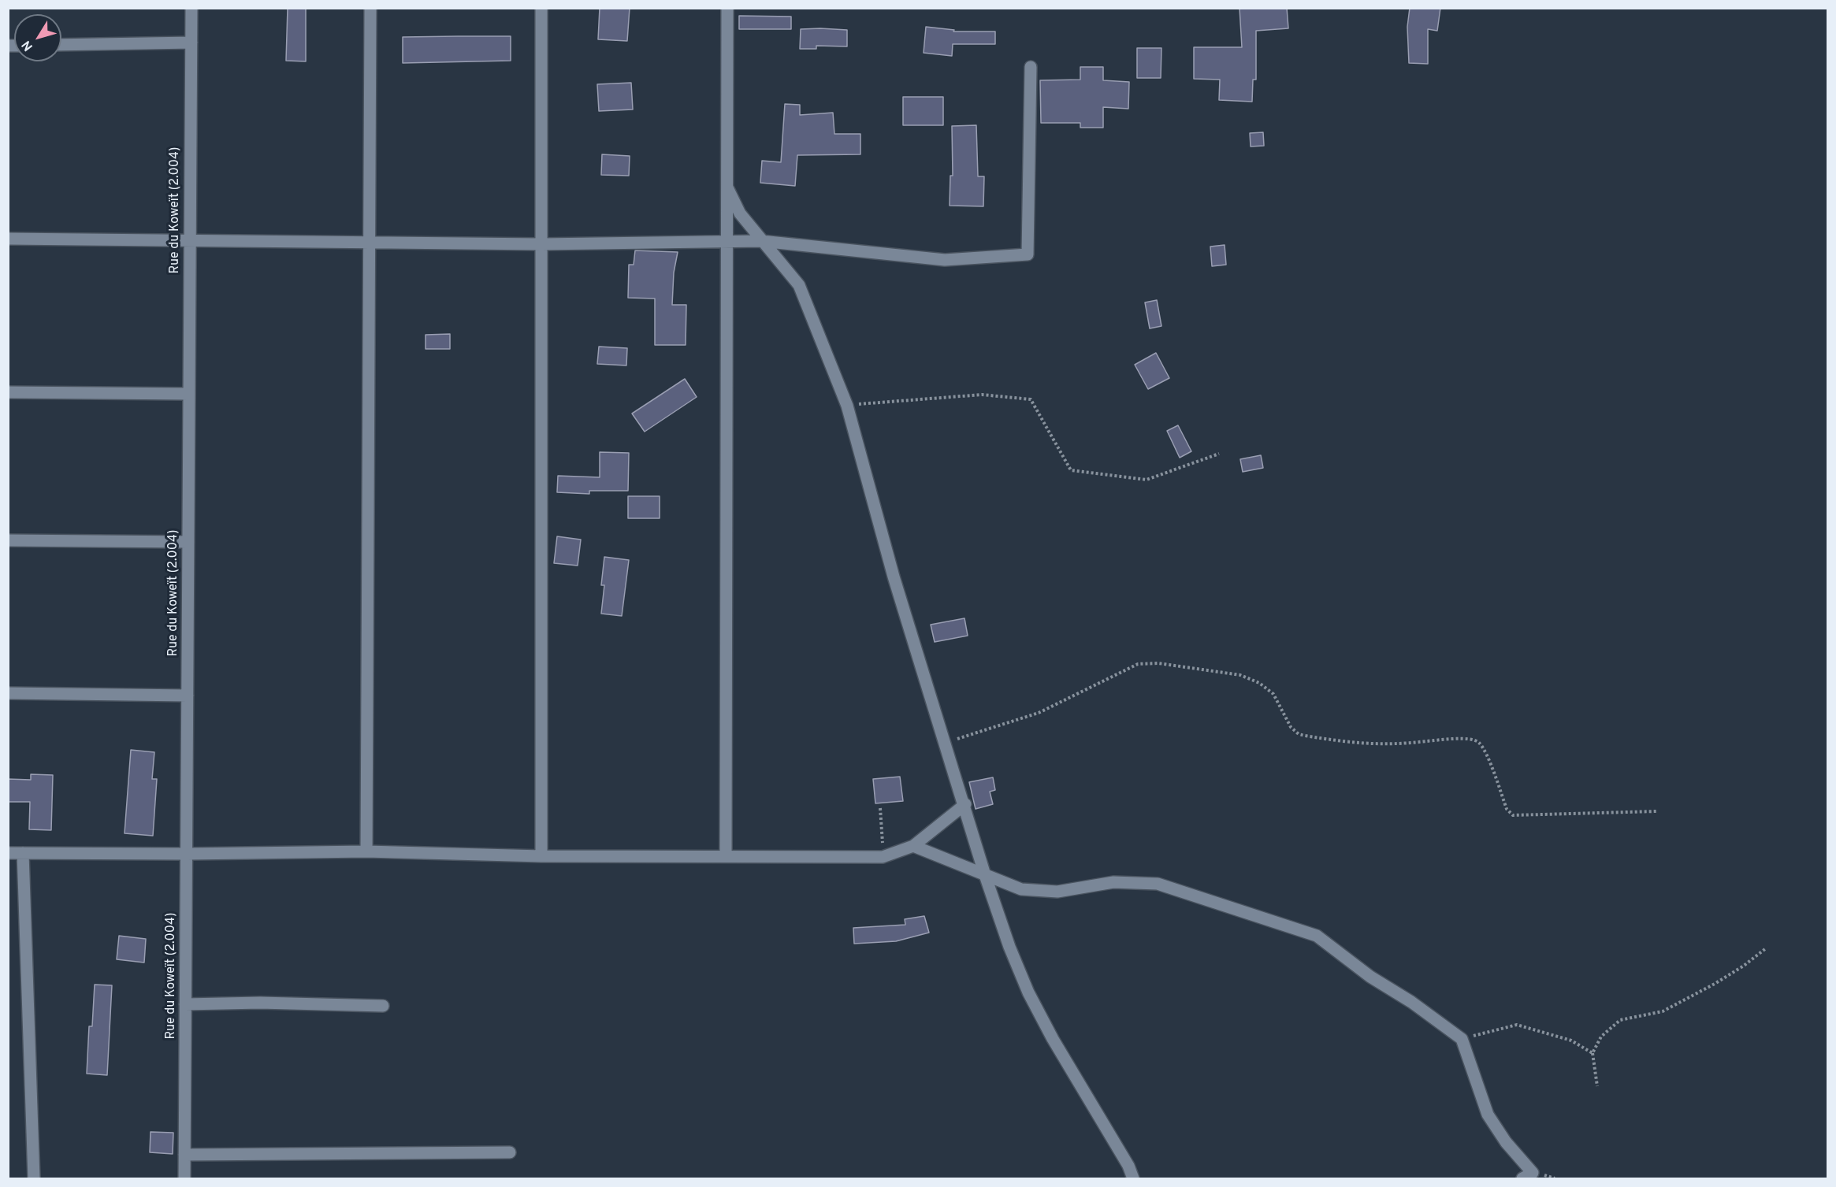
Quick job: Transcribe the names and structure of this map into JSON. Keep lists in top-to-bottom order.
{
  "streets": {
    "street": ["Rue du Koweït (2.004)"]
  },
  "north": "bottom left"
}
